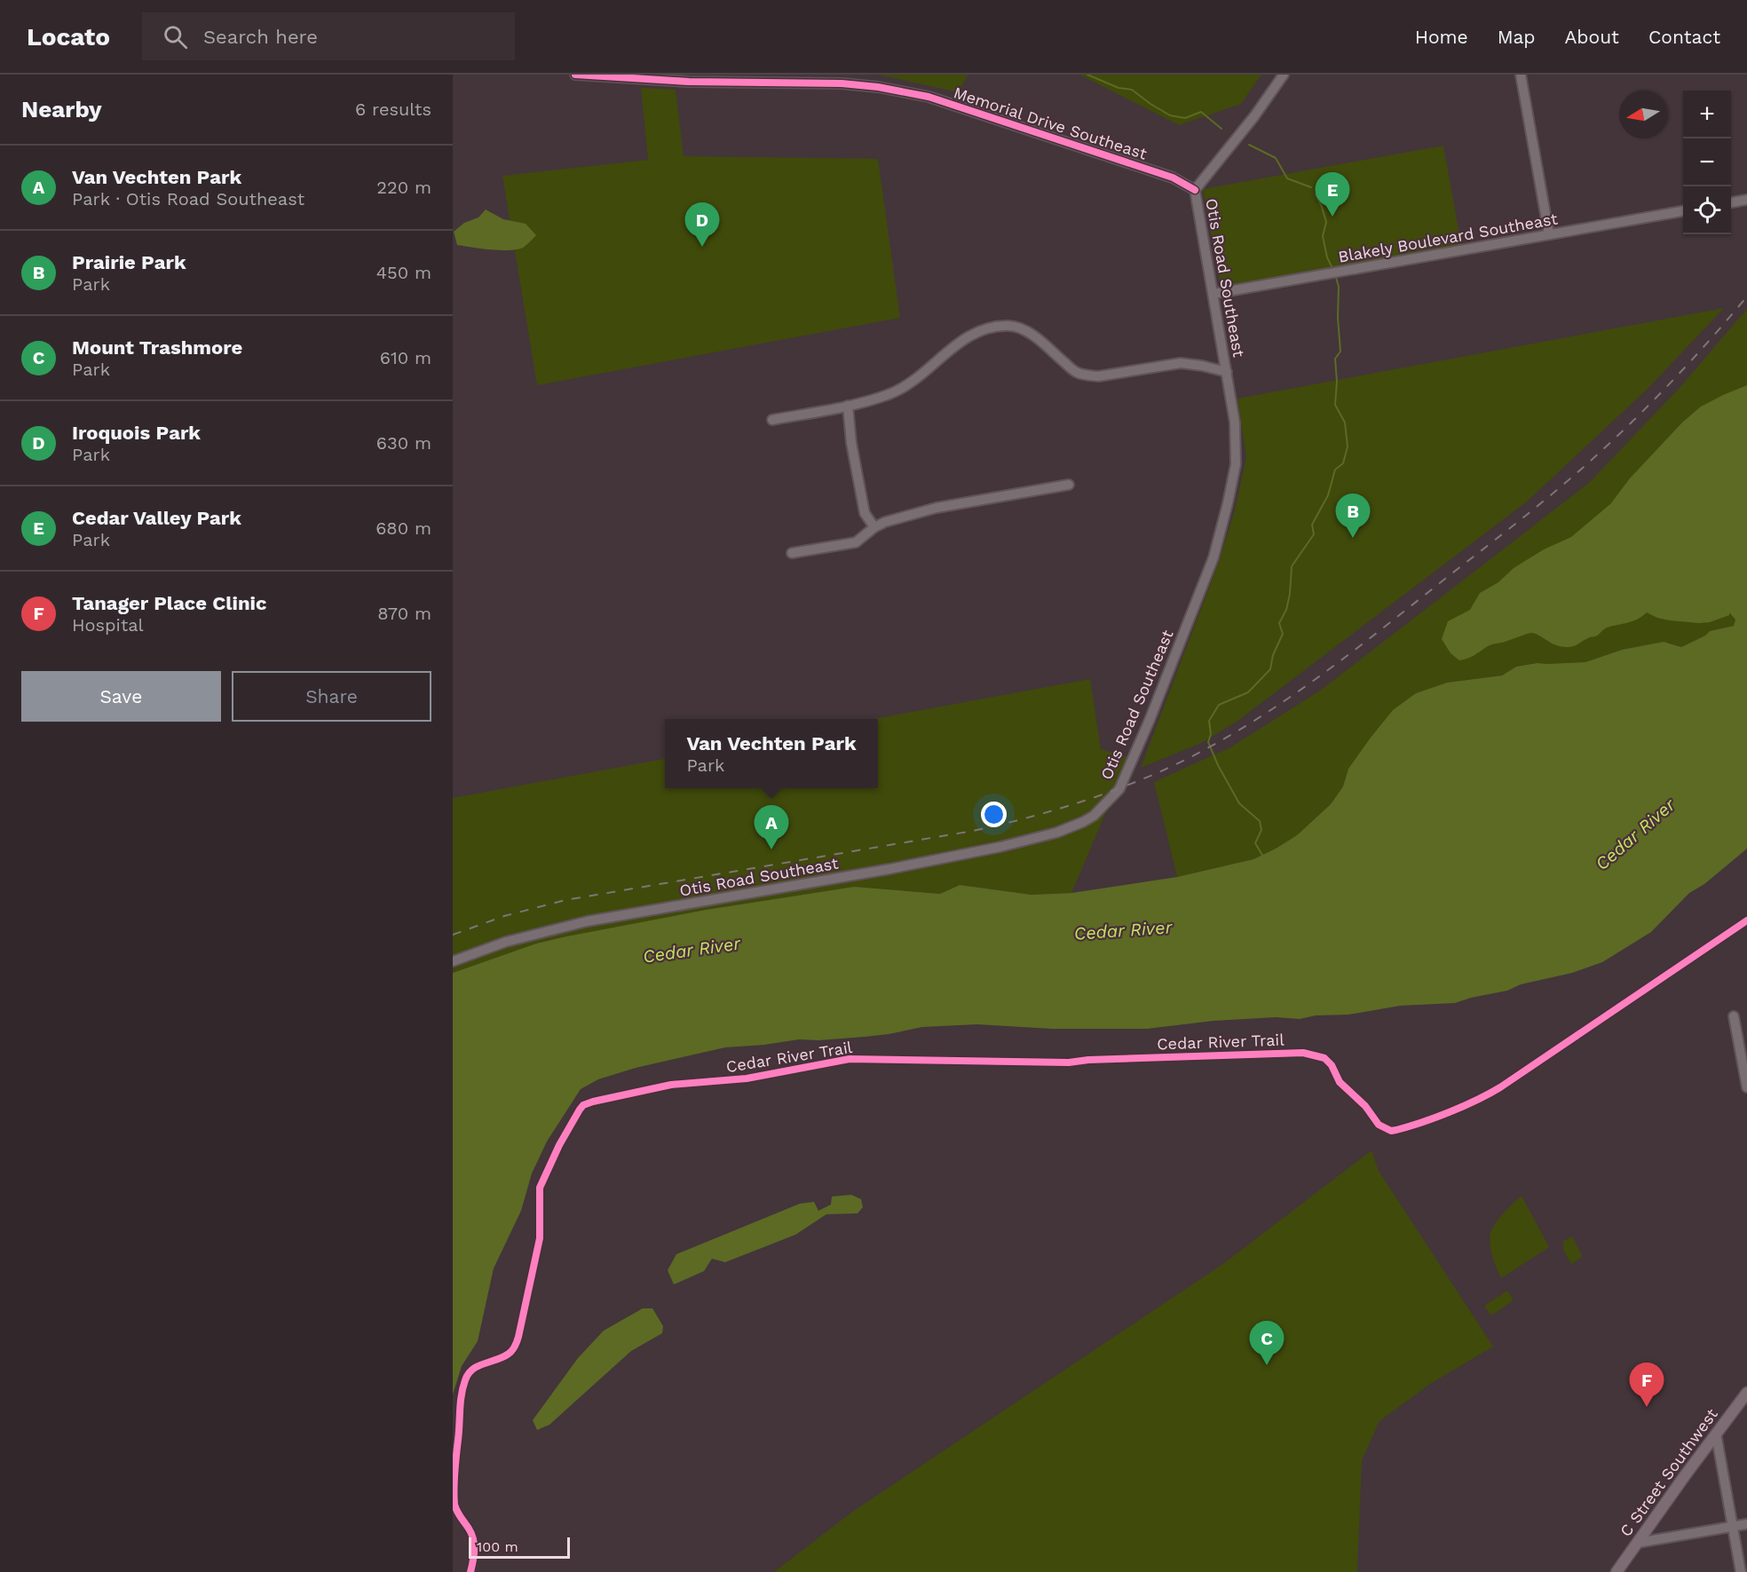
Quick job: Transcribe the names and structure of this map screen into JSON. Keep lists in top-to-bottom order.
{
  "streets": {
    "main road": ["C Street Southwest"],
    "street": ["Memorial Drive Southeast", "Blakely Boulevard Southeast", "Otis Road Southeast"],
    "cycle path": ["Cedar River Trail"]
  },
  "crossings": [
    ["Memorial Drive Southeast", "Otis Road Southeast"],
    ["Blakely Boulevard Southeast", "Otis Road Southeast"]
  ],
  "water": ["Cedar River"],
  "scale_bar": "100 m",
  "north": "left",
  "page": {
    "header": "Locato",
    "search": "Search here",
    "nav": [
      "Home",
      "Map",
      "About",
      "Contact"
    ],
    "heading": ["Nearby", "6 results"],
    "map_buttons": ["+", "−"],
    "list": [
      {
        "mark": "A",
        "name": "Van Vechten Park",
        "note": "Park · Otis Road Southeast",
        "value": "220 m"
      },
      {
        "mark": "B",
        "name": "Prairie Park",
        "note": "Park",
        "value": "450 m"
      },
      {
        "mark": "C",
        "name": "Mount Trashmore",
        "note": "Park",
        "value": "610 m"
      },
      {
        "mark": "D",
        "name": "Iroquois Park",
        "note": "Park",
        "value": "630 m"
      },
      {
        "mark": "E",
        "name": "Cedar Valley Park",
        "note": "Park",
        "value": "680 m"
      },
      {
        "mark": "F",
        "name": "Tanager Place Clinic",
        "note": "Hospital",
        "value": "870 m"
      }
    ],
    "pins": [
      "E",
      "D",
      "B",
      "A",
      "C",
      "F"
    ],
    "buttons": ["Save", "Share"],
    "popup": ["Van Vechten Park", "Park"],
    "scale": "100 m"
  }
}
